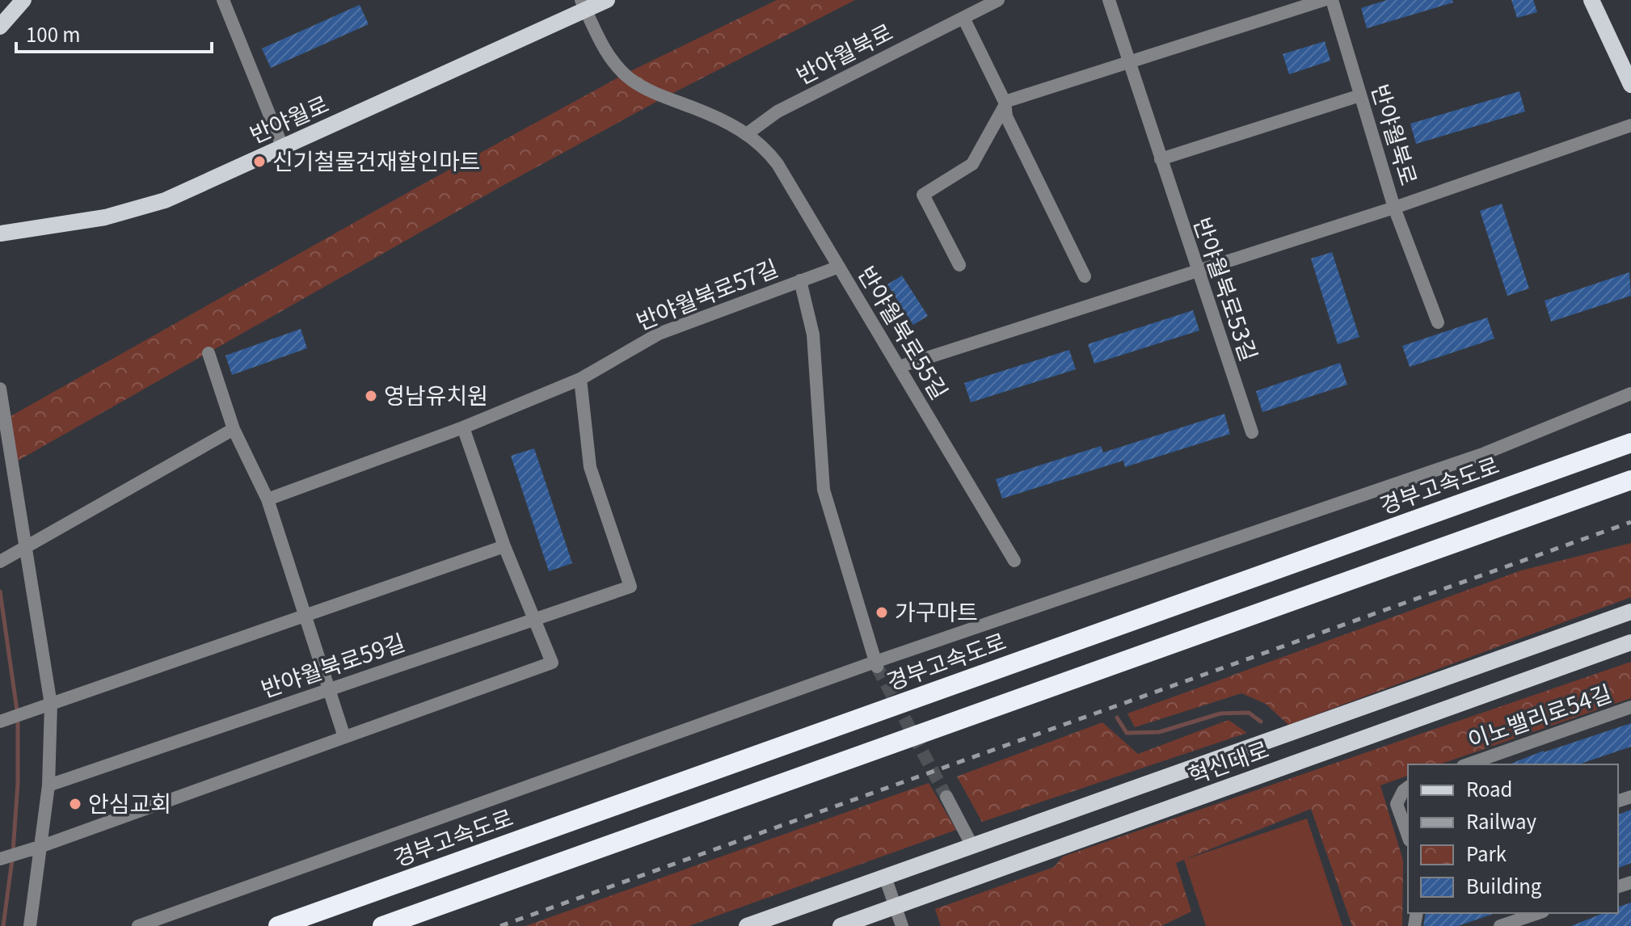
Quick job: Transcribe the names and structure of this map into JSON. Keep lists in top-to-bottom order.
{
  "streets": {
    "highway": ["경부고속도로"],
    "main road": ["반야월로", "혁신대로"],
    "street": [
      "반야월북로",
      "반야월북로53길",
      "반야월북로57길",
      "반야월북로55길",
      "반야월북로59길",
      "이노밸리로54길"
    ]
  },
  "crossings": [
    ["반야월북로", "반야월북로55길"],
    ["반야월북로57길", "반야월북로55길"],
    ["반야월북로57길", "반야월북로59길"]
  ],
  "places": [
    "신기철물건재할인마트",
    "영남유치원",
    "가구마트",
    "안심교회"
  ],
  "legend": [
    "Road",
    "Railway",
    "Park",
    "Building"
  ],
  "scale_bar": "100 m"
}
